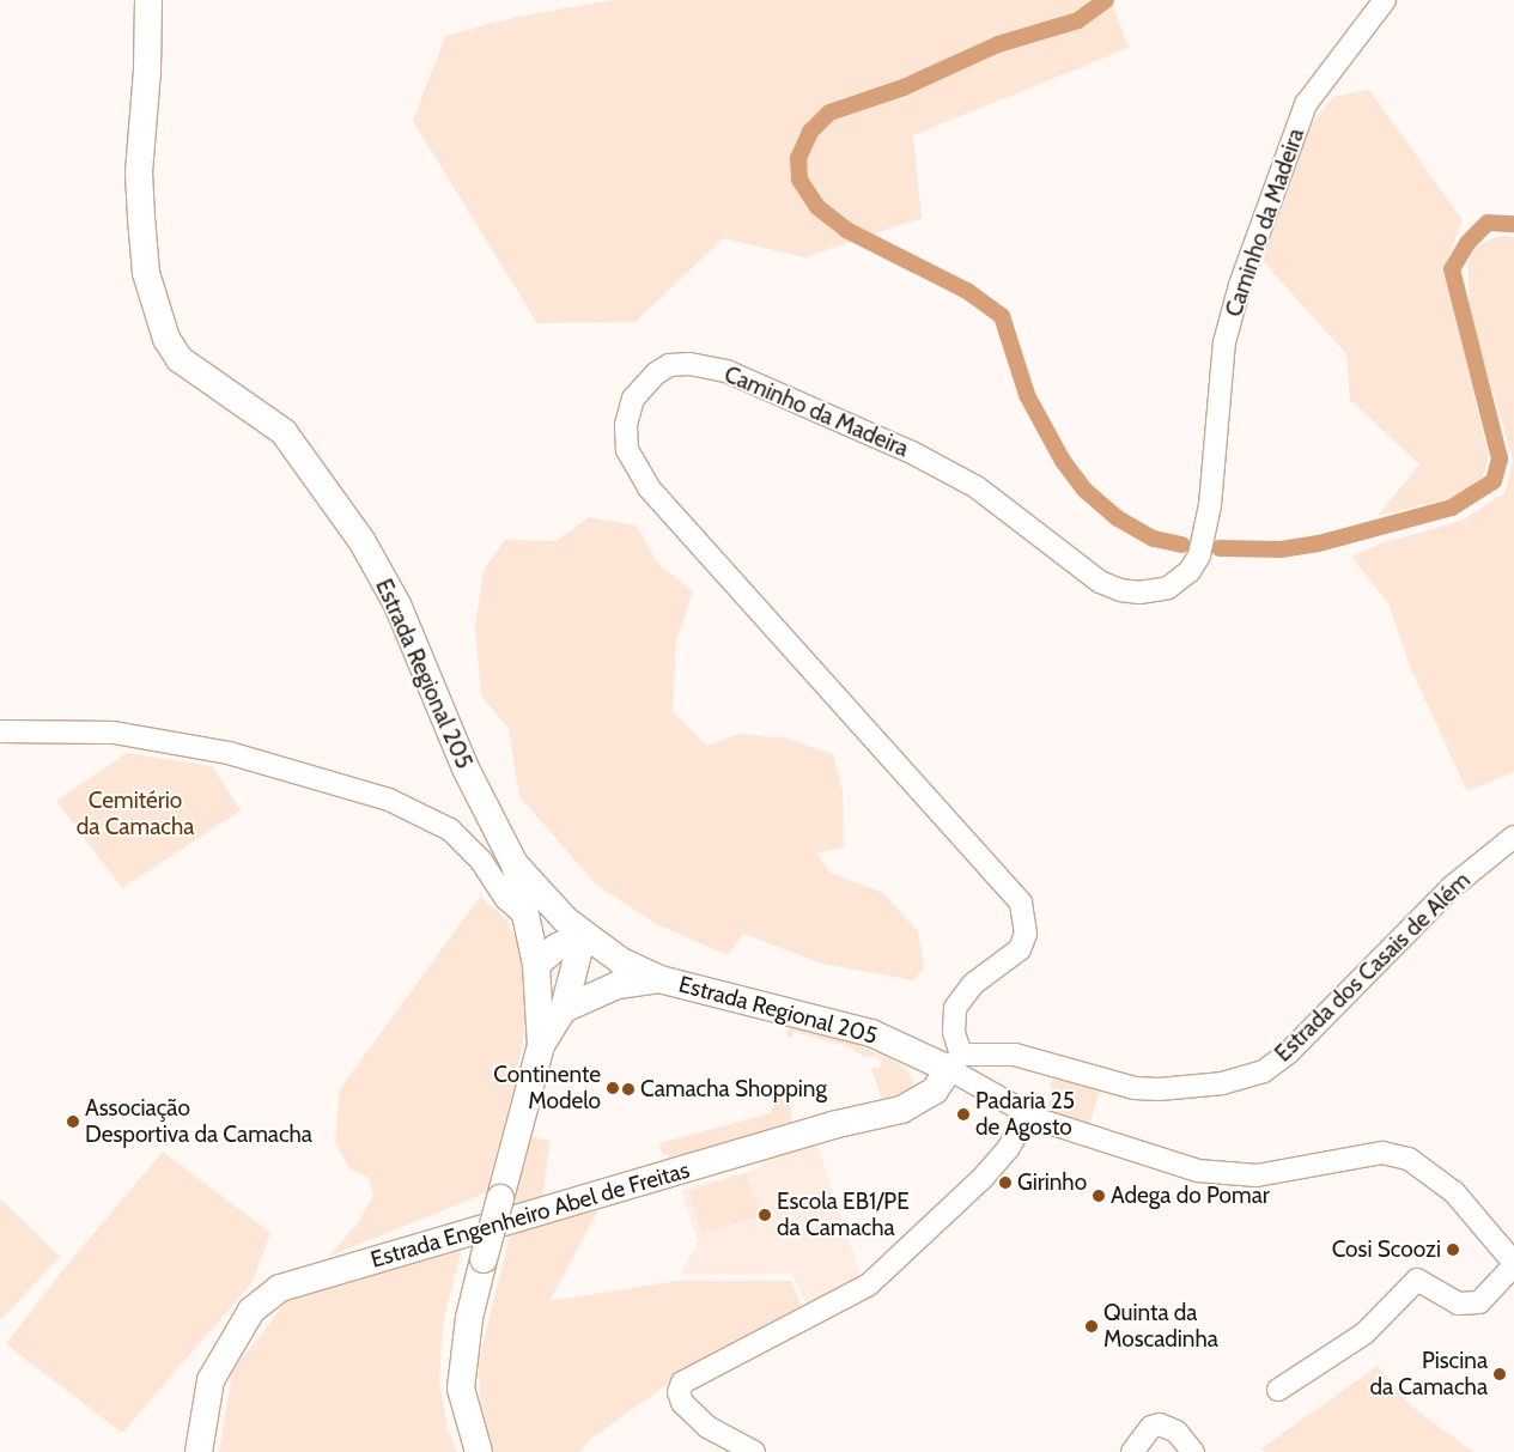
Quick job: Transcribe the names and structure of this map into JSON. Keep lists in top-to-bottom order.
{
  "streets": {
    "main road": ["Estrada Regional 205", "Estrada Engenheiro Abel de Freitas"],
    "street": ["Caminho da Madeira", "Estrada dos Casais de Além"]
  },
  "crossings": [
    ["Caminho da Madeira", "Estrada Regional 205"],
    ["Caminho da Madeira", "Estrada dos Casais de Além"],
    ["Caminho da Madeira", "Estrada Engenheiro Abel de Freitas"],
    ["Estrada Regional 205", "Estrada dos Casais de Além"],
    ["Estrada Regional 205", "Estrada Engenheiro Abel de Freitas"],
    ["Estrada dos Casais de Além", "Estrada Engenheiro Abel de Freitas"]
  ],
  "parks": ["Cemitério da Camacha"],
  "places": [
    "Continente Modelo",
    "Camacha Shopping",
    "Padaria 25 de Agosto",
    "Associação Desportiva da Camacha",
    "Girinho",
    "Adega do Pomar",
    "Escola EB1/PE da Camacha",
    "Cosi Scoozi",
    "Quinta da Moscadinha",
    "Piscina da Camacha"
  ]
}
